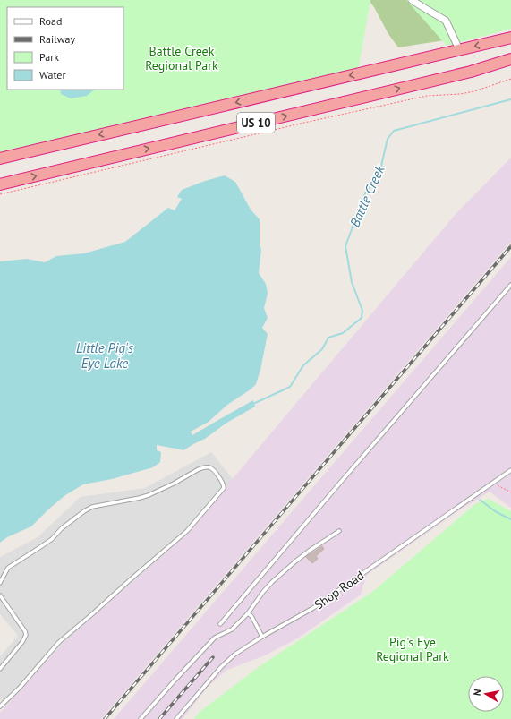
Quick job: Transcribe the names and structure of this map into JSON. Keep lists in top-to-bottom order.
{
  "streets": {
    "highway": ["US 10"],
    "lane": ["Shop Road"]
  },
  "water": ["Battle Creek", "Little Pig's Eye Lake"],
  "parks": ["Battle Creek Regional Park", "Pig's Eye Regional Park"],
  "legend": [
    "Road",
    "Railway",
    "Park",
    "Water"
  ],
  "north": "left"
}
